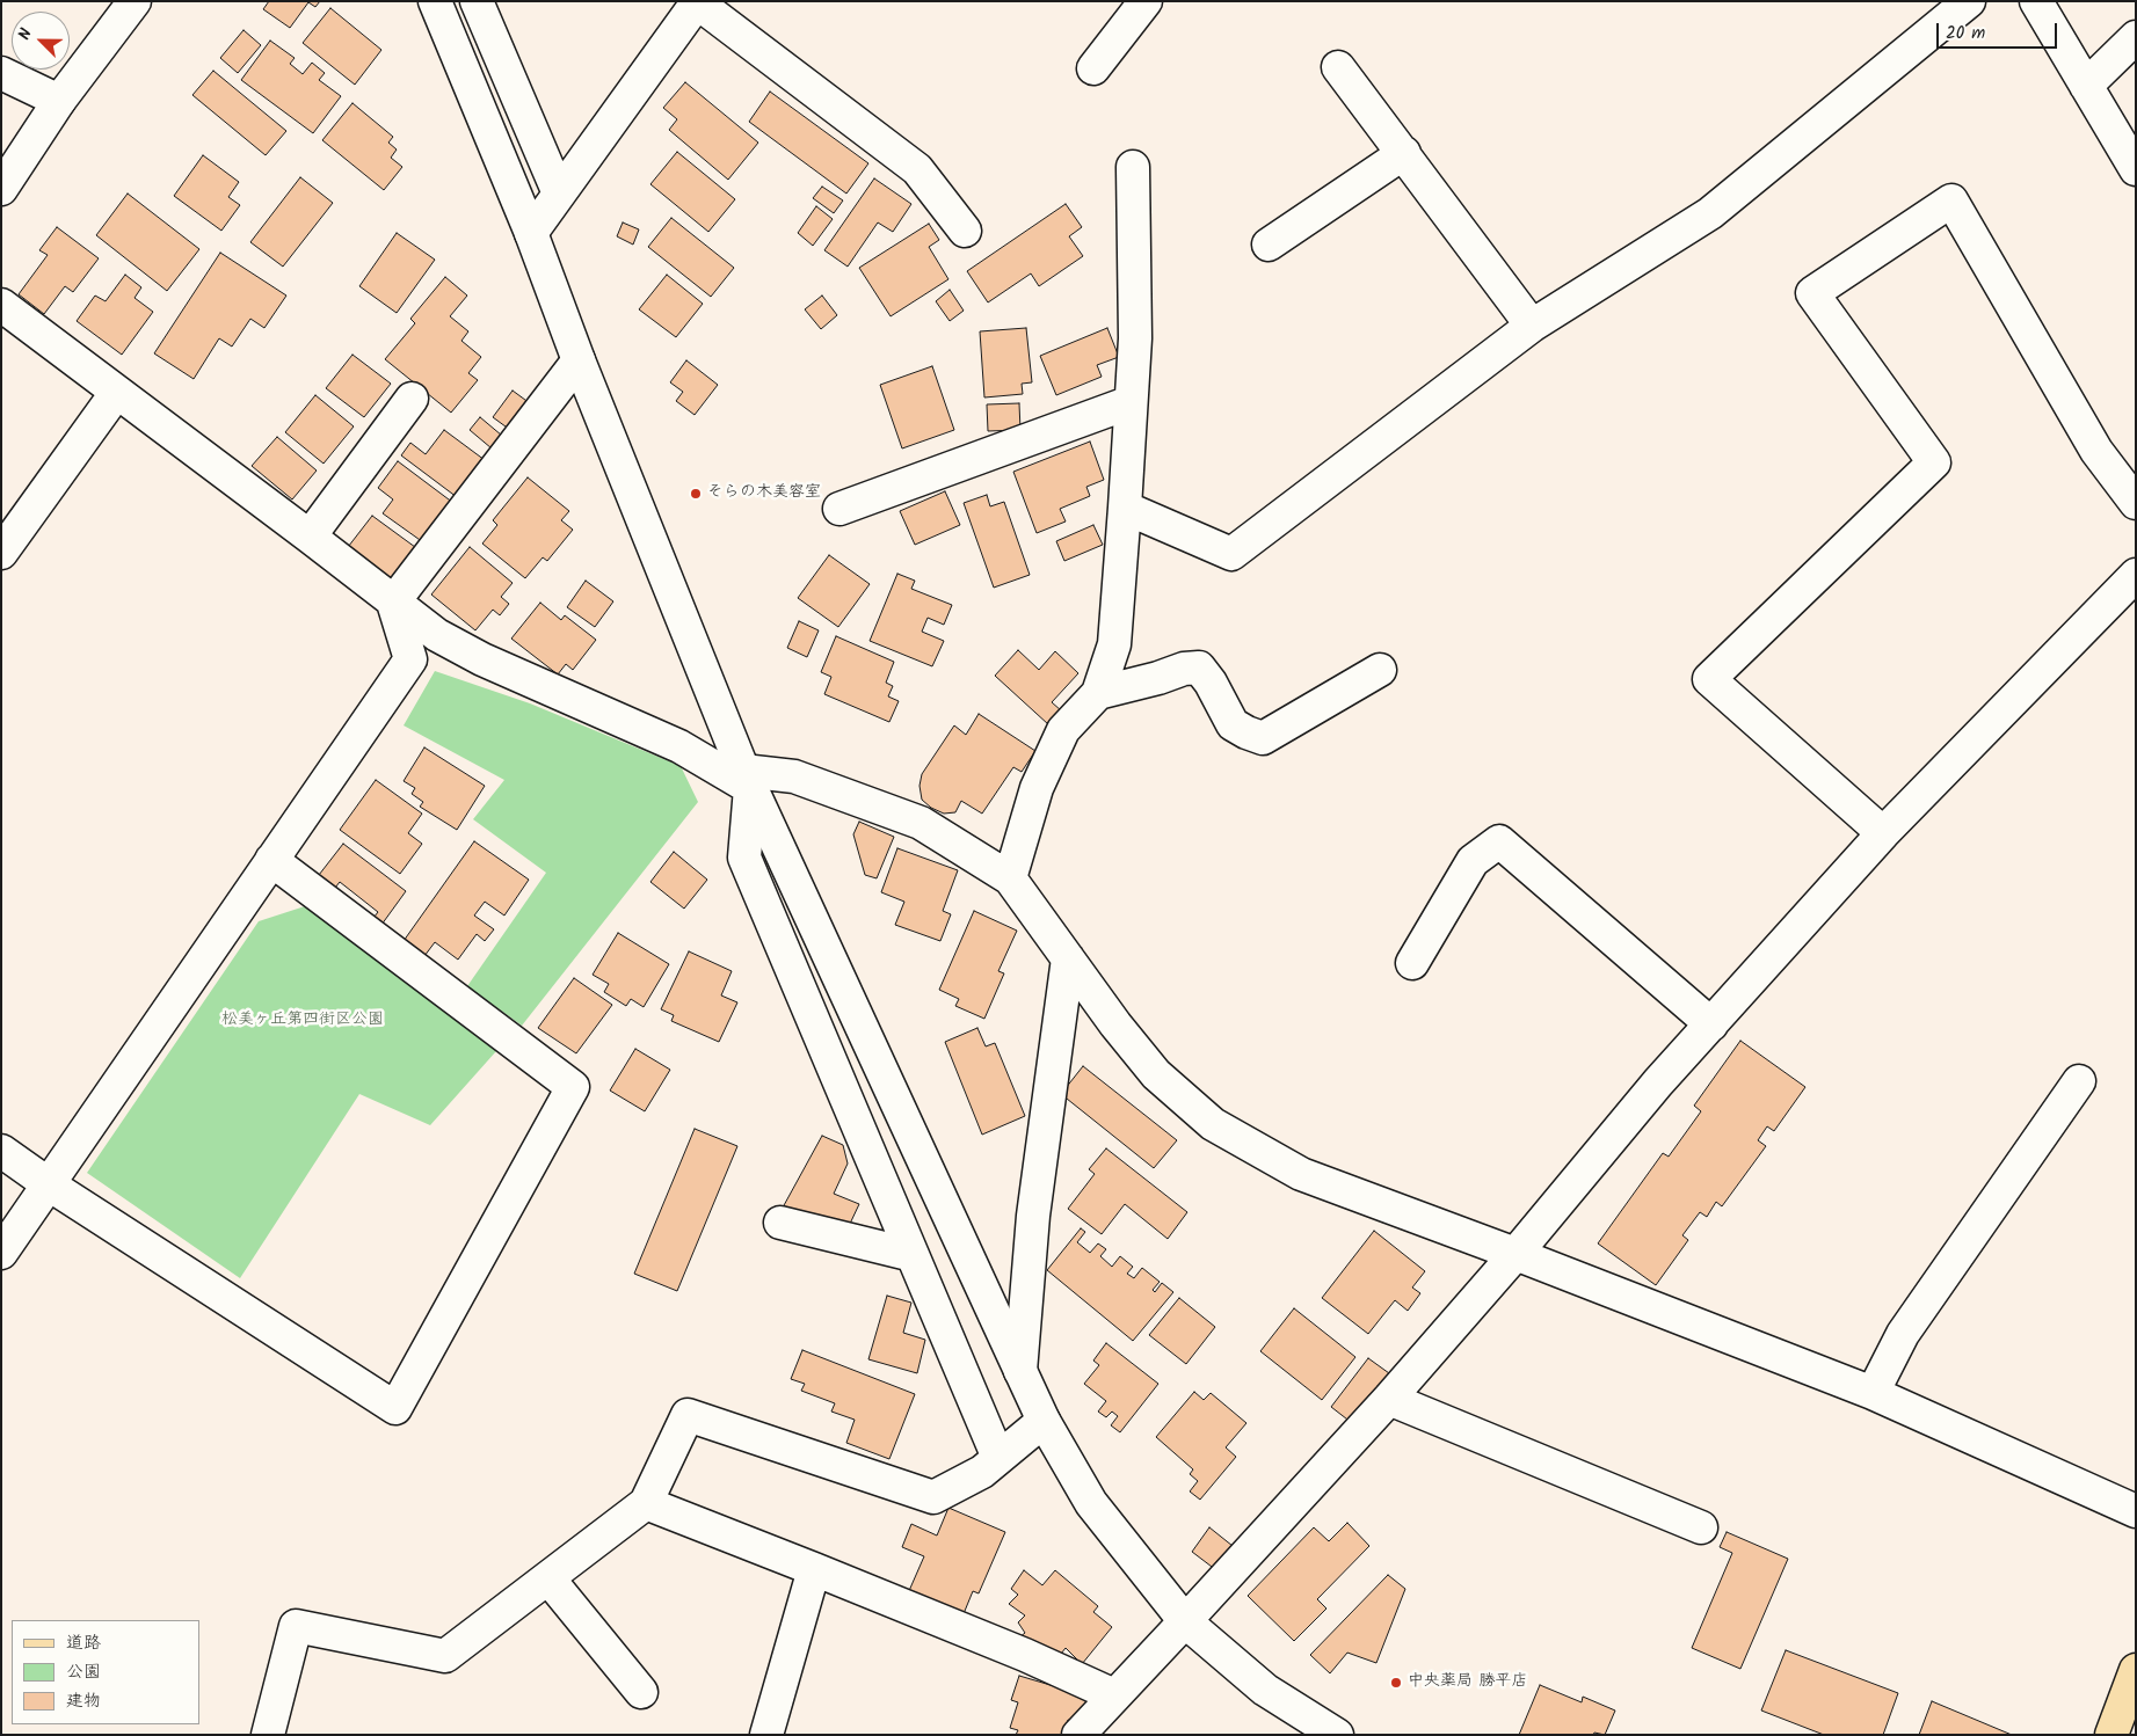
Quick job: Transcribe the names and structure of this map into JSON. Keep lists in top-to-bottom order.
{
  "parks": ["松美ヶ丘第四街区公園"],
  "places": ["そらの木美容室", "中央薬局 勝平店"],
  "legend": ["道路", "公園", "建物"],
  "scale_bar": "20 m",
  "north": "top left"
}
